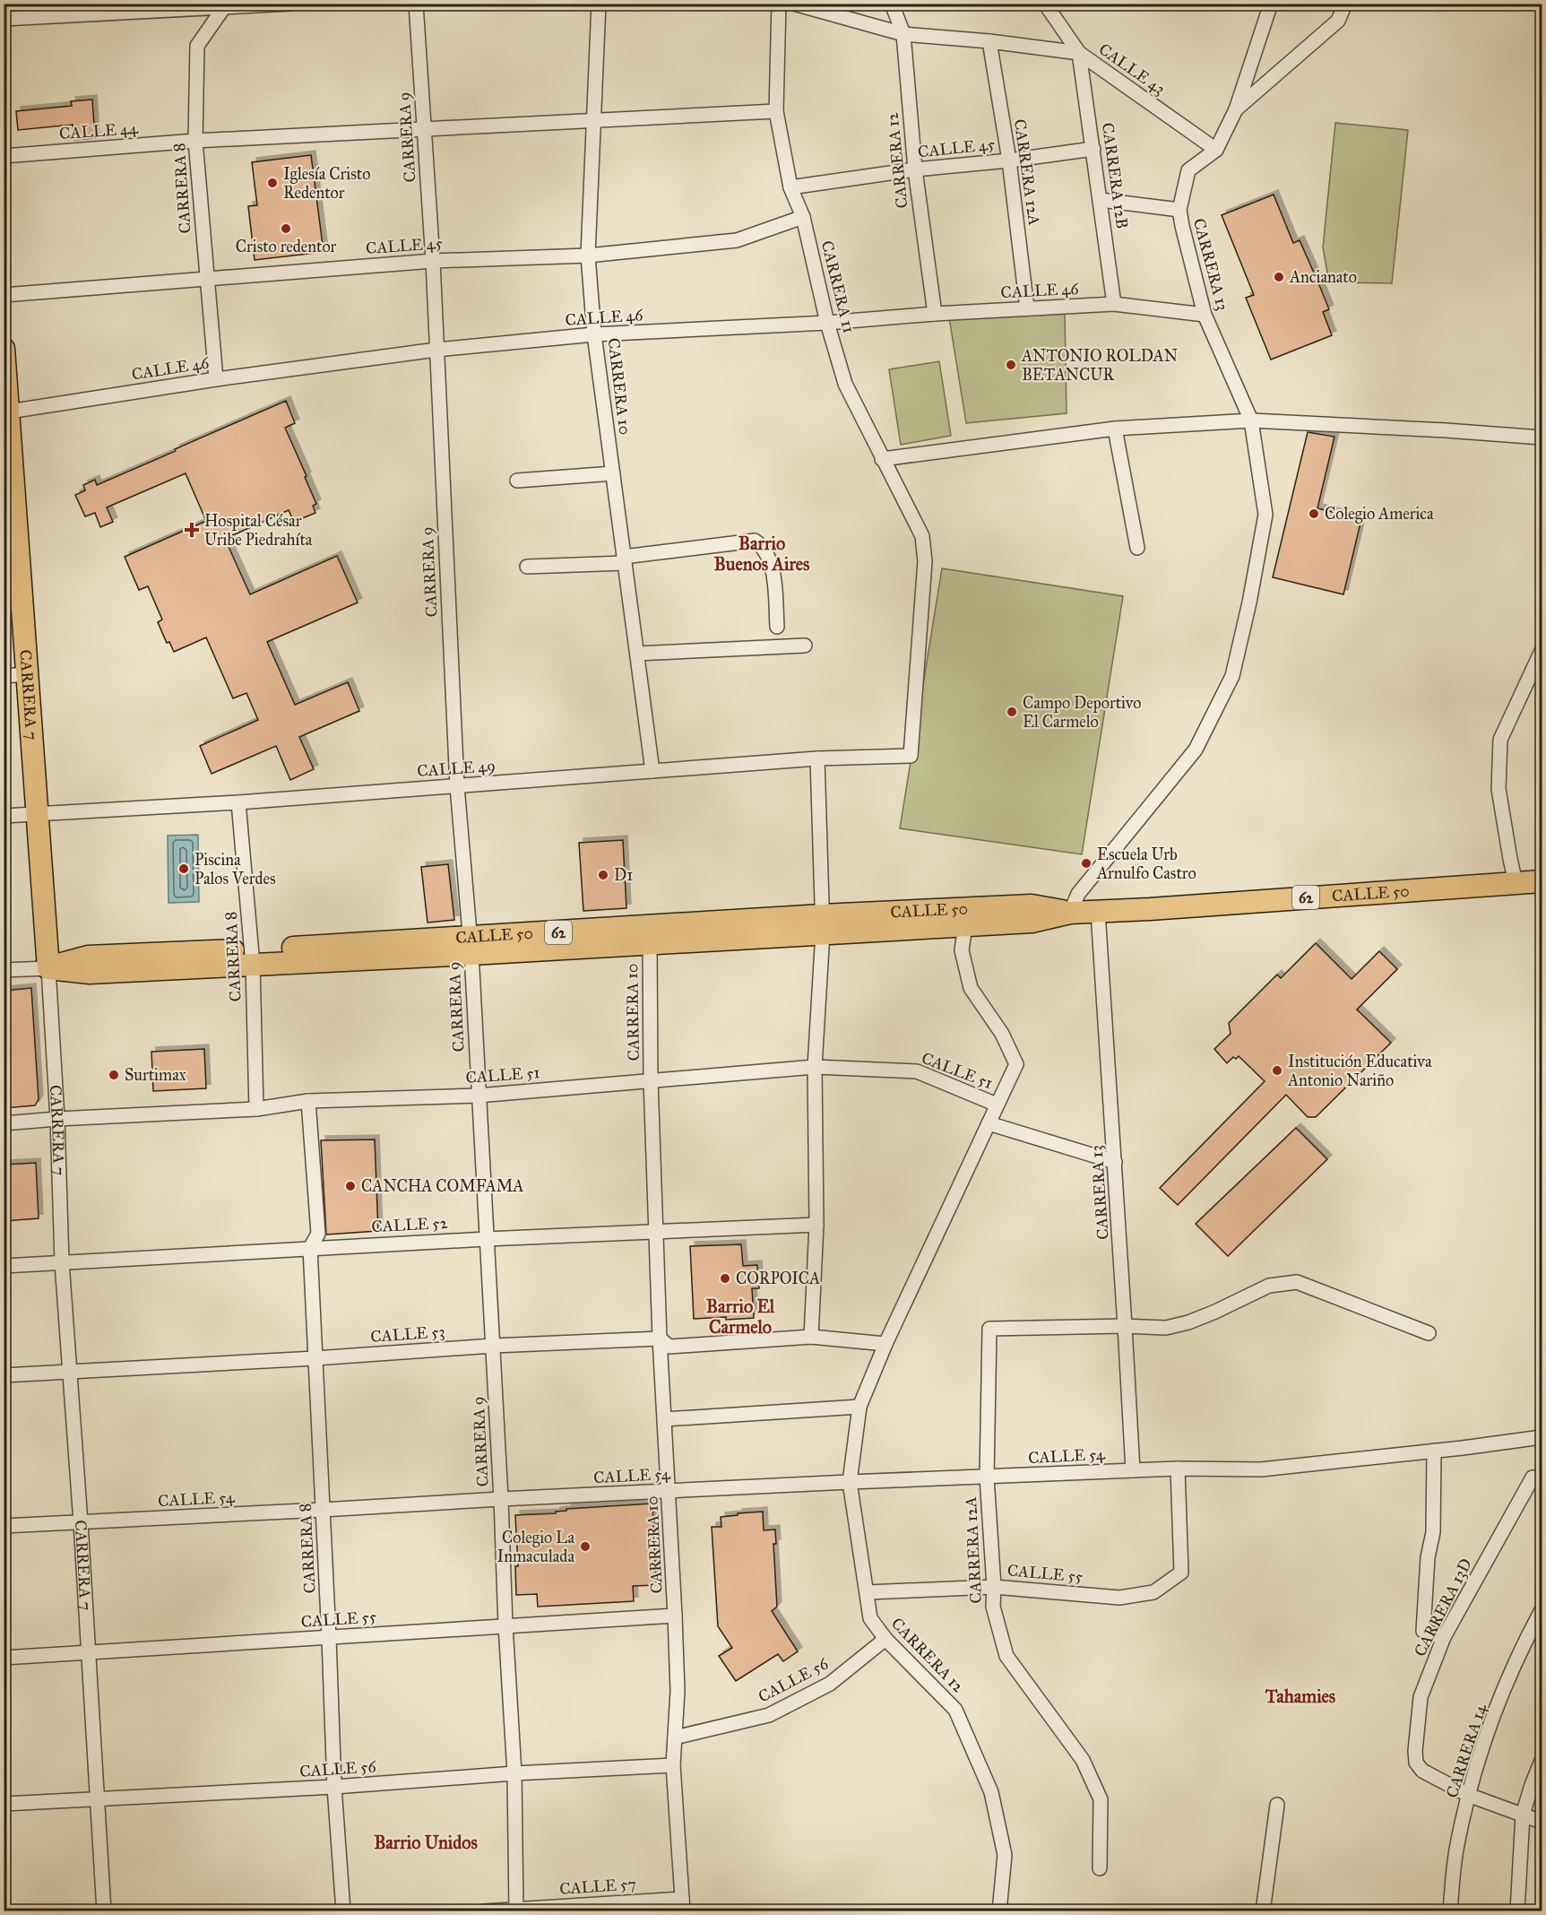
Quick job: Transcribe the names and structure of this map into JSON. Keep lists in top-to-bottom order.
{
  "streets": {
    "main road": ["CARRERA 7", "CALLE 50", "62"],
    "street": [
      "CALLE 43",
      "CALLE 44",
      "CARRERA 9",
      "CALLE 45",
      "CARRERA 12",
      "CARRERA 12A",
      "CARRERA 12B",
      "CARRERA 8",
      "CARRERA 13",
      "CARRERA 11",
      "CALLE 46",
      "CARRERA 10",
      "CALLE 49",
      "CALLE 51",
      "CALLE 52",
      "CALLE 53",
      "CALLE 54",
      "CALLE 55",
      "CARRERA 13D",
      "CALLE 56",
      "CARRERA 14",
      "CALLE 57"
    ]
  },
  "crossings": [
    ["CALLE 43", "CARRERA 12"],
    ["CALLE 43", "CARRERA 12A"],
    ["CALLE 43", "CARRERA 12B"],
    ["CALLE 43", "CARRERA 13"],
    ["CALLE 44", "CARRERA 9"],
    ["CALLE 44", "CARRERA 8"],
    ["CALLE 44", "CARRERA 11"],
    ["CALLE 44", "CARRERA 10"],
    ["CARRERA 9", "CALLE 45"],
    ["CARRERA 9", "CALLE 46"],
    ["CARRERA 9", "CALLE 49"],
    ["CARRERA 9", "CALLE 50"],
    ["CARRERA 9", "CALLE 51"],
    ["CARRERA 9", "CALLE 52"],
    ["CARRERA 9", "CALLE 53"],
    ["CARRERA 9", "CALLE 54"],
    ["CARRERA 9", "CALLE 55"],
    ["CARRERA 9", "CALLE 56"],
    ["CARRERA 9", "CALLE 57"],
    ["CALLE 45", "CARRERA 12"],
    ["CALLE 45", "CARRERA 12A"],
    ["CALLE 45", "CARRERA 12B"],
    ["CALLE 45", "CARRERA 8"],
    ["CALLE 45", "CARRERA 11"],
    ["CALLE 45", "CARRERA 10"],
    ["CARRERA 12", "CALLE 46"],
    ["CARRERA 12", "CALLE 50"],
    ["CARRERA 12", "CALLE 51"],
    ["CARRERA 12", "CALLE 53"],
    ["CARRERA 12", "CALLE 54"],
    ["CARRERA 12", "CALLE 55"],
    ["CARRERA 12", "CALLE 56"],
    ["CARRERA 12A", "CARRERA 13"],
    ["CARRERA 12A", "CALLE 46"],
    ["CARRERA 12A", "CALLE 54"],
    ["CARRERA 12A", "CALLE 55"],
    ["CARRERA 12B", "CALLE 46"],
    ["CARRERA 8", "CALLE 46"],
    ["CARRERA 8", "CALLE 49"],
    ["CARRERA 8", "CALLE 50"],
    ["CARRERA 8", "CALLE 51"],
    ["CARRERA 8", "CALLE 52"],
    ["CARRERA 8", "CALLE 53"],
    ["CARRERA 8", "CALLE 54"],
    ["CARRERA 8", "CALLE 55"],
    ["CARRERA 8", "CALLE 56"],
    ["CARRERA 13", "CALLE 46"],
    ["CARRERA 13", "CALLE 50"],
    ["CARRERA 13", "CALLE 54"],
    ["CARRERA 11", "CALLE 46"],
    ["CARRERA 11", "CALLE 49"],
    ["CALLE 46", "CARRERA 10"],
    ["CALLE 46", "CARRERA 7"],
    ["CARRERA 10", "CALLE 49"],
    ["CARRERA 10", "CALLE 50"],
    ["CARRERA 10", "CALLE 51"],
    ["CARRERA 10", "CALLE 52"],
    ["CARRERA 10", "CALLE 53"],
    ["CARRERA 10", "CALLE 54"],
    ["CARRERA 10", "CALLE 55"],
    ["CARRERA 10", "CALLE 56"],
    ["CARRERA 10", "CALLE 57"],
    ["CARRERA 7", "CALLE 49"],
    ["CARRERA 7", "CALLE 50"],
    ["CARRERA 7", "CALLE 51"],
    ["CARRERA 7", "CALLE 52"],
    ["CARRERA 7", "CALLE 53"],
    ["CARRERA 7", "CALLE 54"],
    ["CARRERA 7", "CALLE 55"],
    ["CARRERA 7", "CALLE 56"],
    ["CALLE 54", "CALLE 55"],
    ["CARRERA 13D", "CARRERA 14"]
  ],
  "districts": [
    "Barrio Buenos Aires",
    "Barrio El Carmelo",
    "Tahamies",
    "Barrio Unidos"
  ],
  "places": {
    "other": [
      "Iglesía Cristo Redentor",
      "Cristo redentor",
      "Ancianato",
      "ANTONIO ROLDAN BETANCUR",
      "Colegio America",
      "Campo Deportivo El Carmelo",
      "Escuela Urb Arnulfo Castro",
      "Piscina Palos Verdes",
      "D1",
      "Institución Educativa Antonio Nariño",
      "Surtimax",
      "CANCHA COMFAMA",
      "CORPOICA",
      "Colegio La Inmaculada"
    ],
    "health": ["Hospital César Uribe Piedrahíta"]
  }
}
